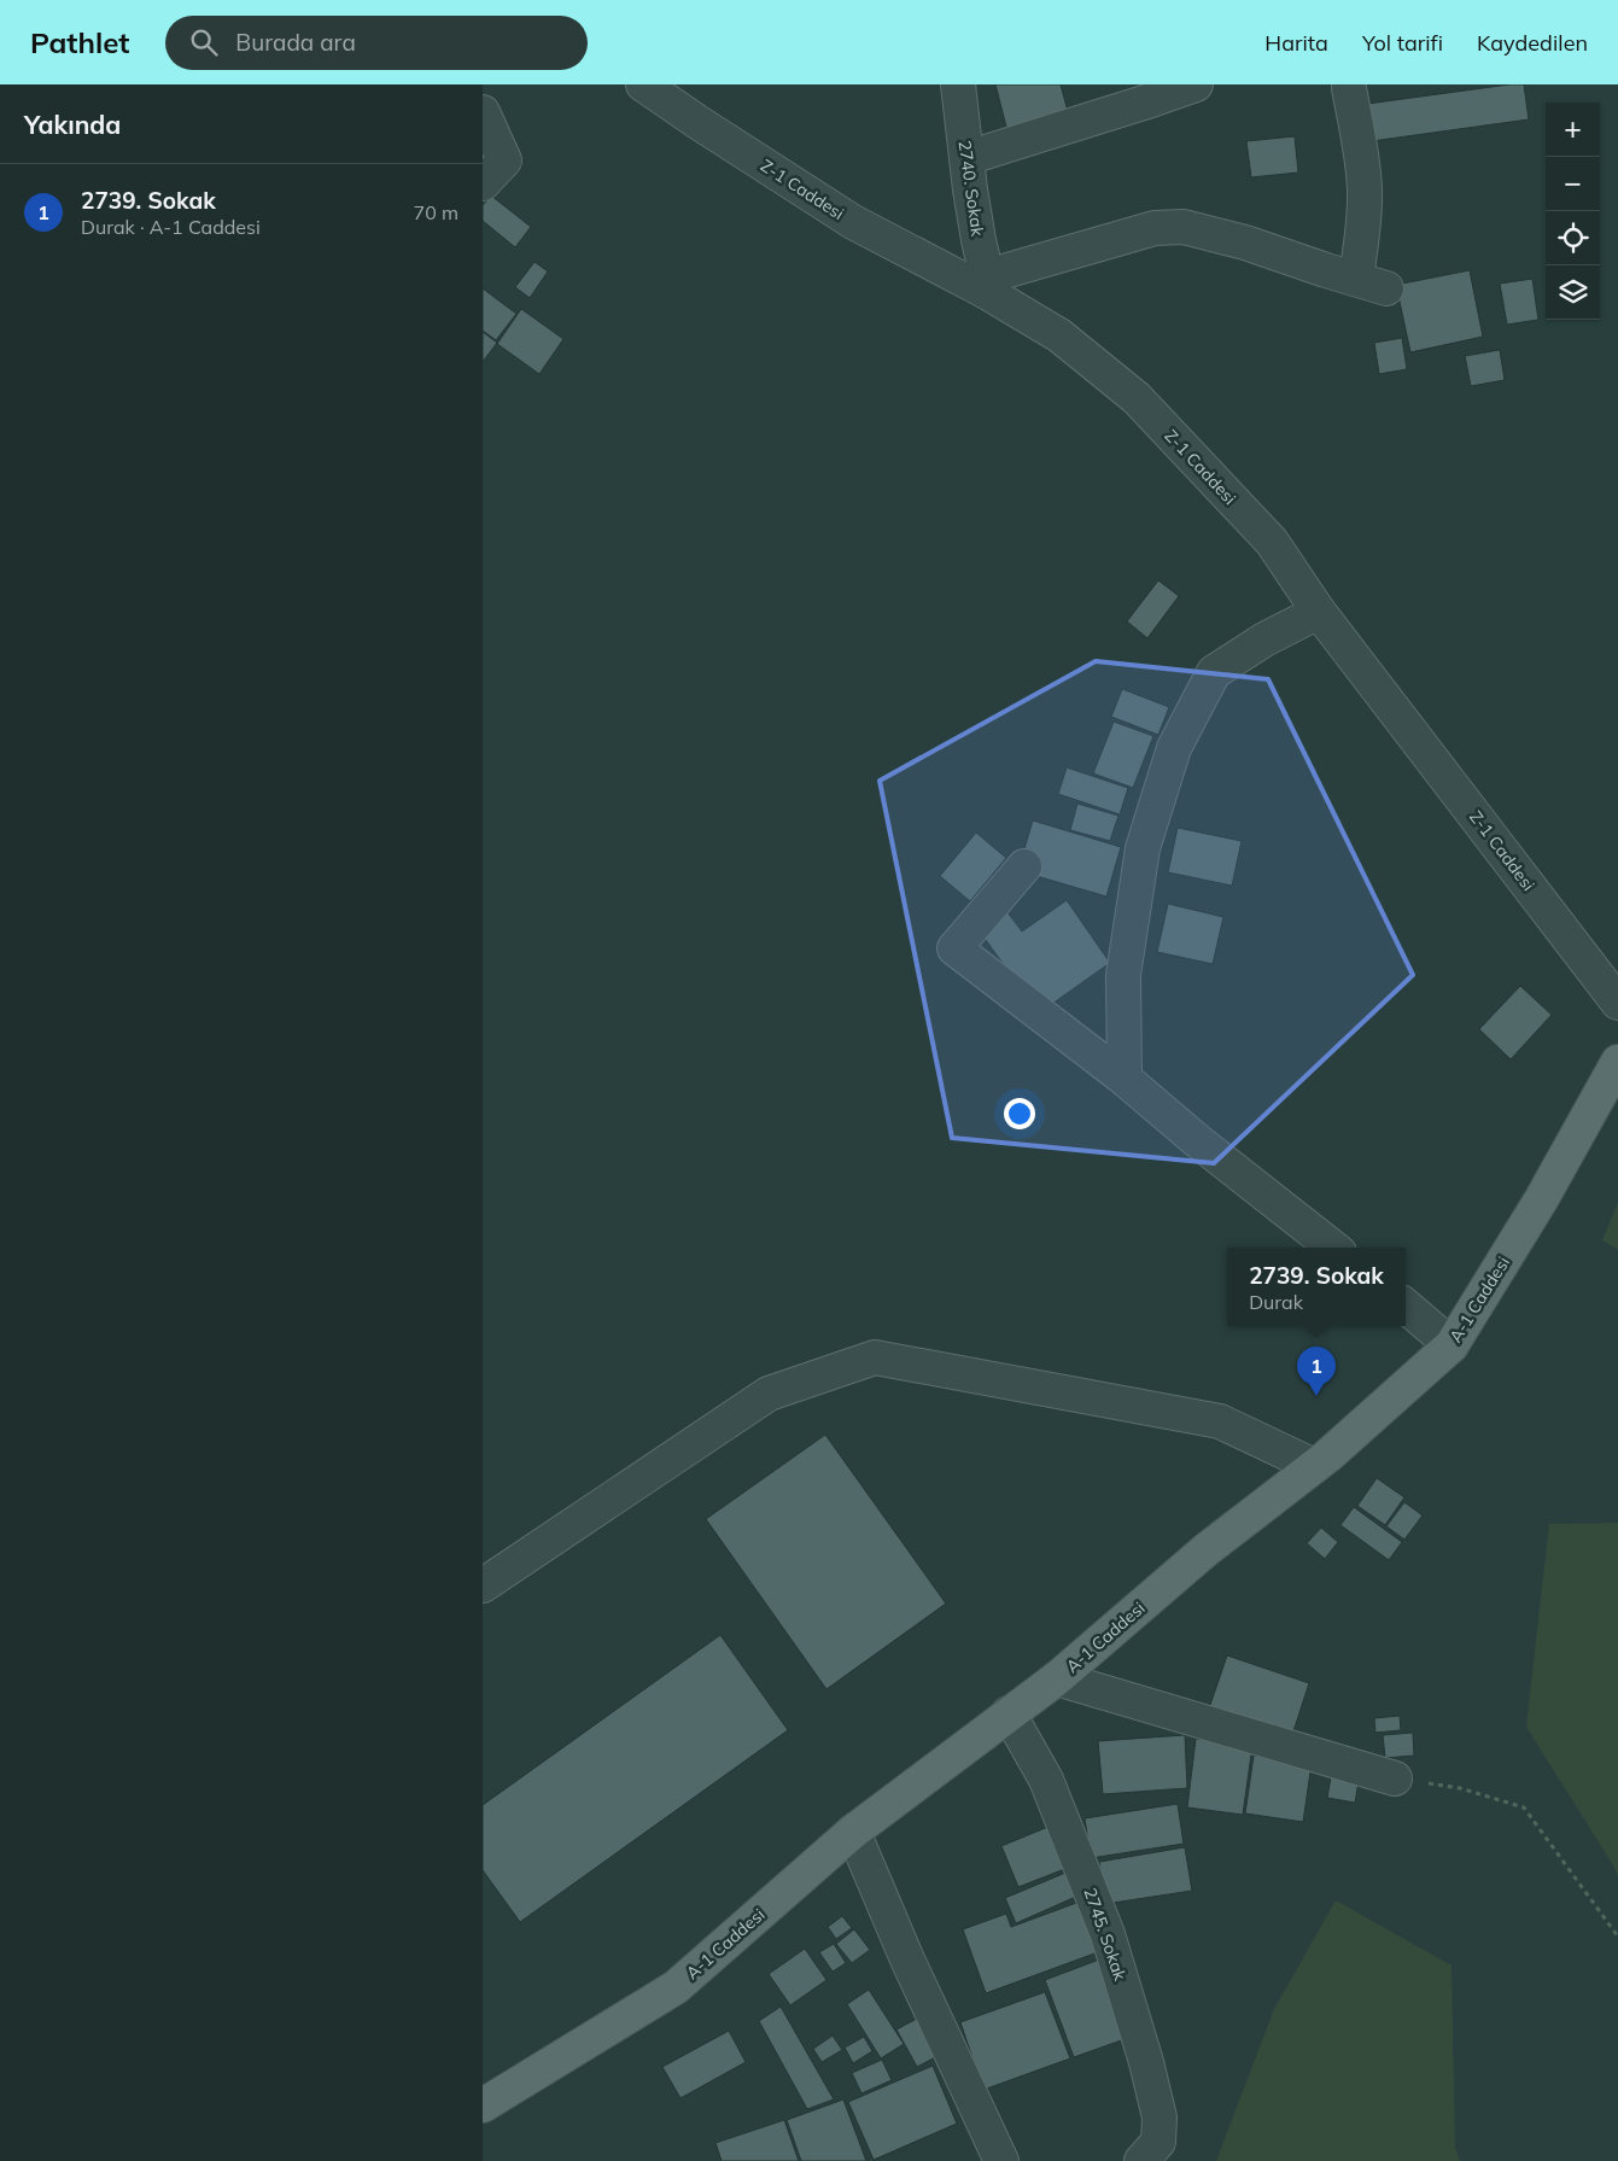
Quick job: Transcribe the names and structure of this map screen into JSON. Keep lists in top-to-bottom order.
{
  "streets": {
    "main road": ["A-1 Caddesi"],
    "street": ["2740. Sokak", "Z-1 Caddesi", "2745. Sokak"]
  },
  "crossings": [
    ["2740. Sokak", "Z-1 Caddesi"],
    ["A-1 Caddesi", "2745. Sokak"]
  ],
  "page": {
    "header": "Pathlet",
    "search": "Burada ara",
    "nav": ["Harita", "Yol tarifi", "Kaydedilen"],
    "heading": "Yakında",
    "map_buttons": ["+", "−"],
    "list": [
      {
        "mark": "1",
        "name": "2739. Sokak",
        "note": "Durak · A-1 Caddesi",
        "value": "70 m"
      }
    ],
    "popup": ["2739. Sokak", "Durak"],
    "pins": "1"
  }
}
